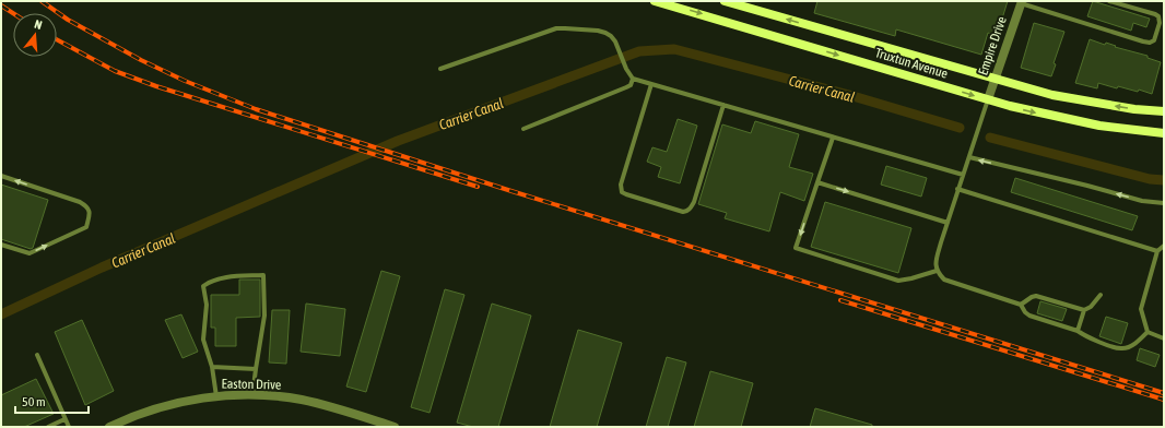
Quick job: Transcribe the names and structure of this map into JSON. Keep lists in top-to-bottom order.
{
  "streets": {
    "main road": ["Truxtun Avenue"],
    "street": ["Empire Drive", "Easton Drive"]
  },
  "crossings": [
    ["Empire Drive", "Truxtun Avenue"]
  ],
  "water": ["Carrier Canal"],
  "scale_bar": "50 m",
  "north": "top"
}
